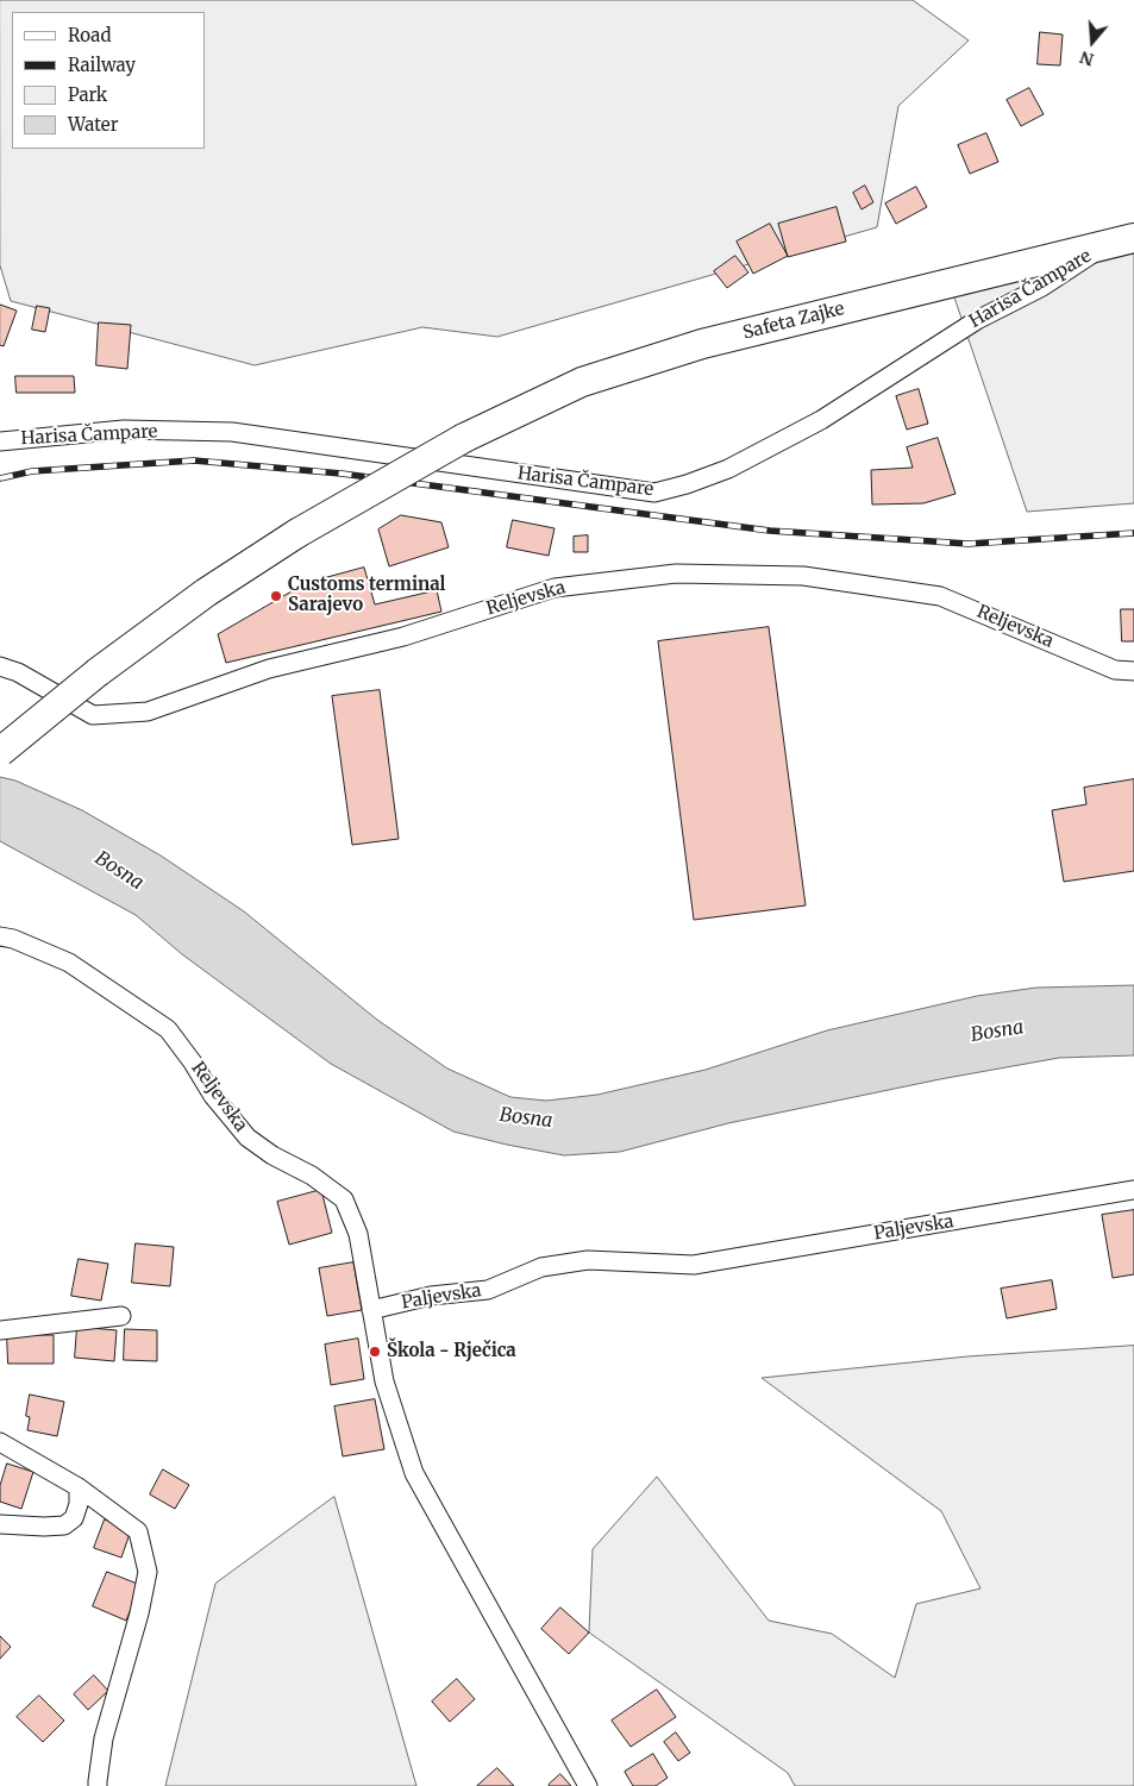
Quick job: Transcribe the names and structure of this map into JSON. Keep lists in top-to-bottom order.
{
  "streets": {
    "main road": ["Safeta Zajke"],
    "street": ["Harisa Čampare", "Reljevska", "Paljevska"]
  },
  "crossings": [
    ["Harisa Čampare", "Safeta Zajke"],
    ["Reljevska", "Paljevska"]
  ],
  "water": ["Bosna"],
  "places": ["Customs terminal Sarajevo", "Škola - Rječica"],
  "legend": [
    "Road",
    "Railway",
    "Park",
    "Water"
  ],
  "north": "bottom"
}
